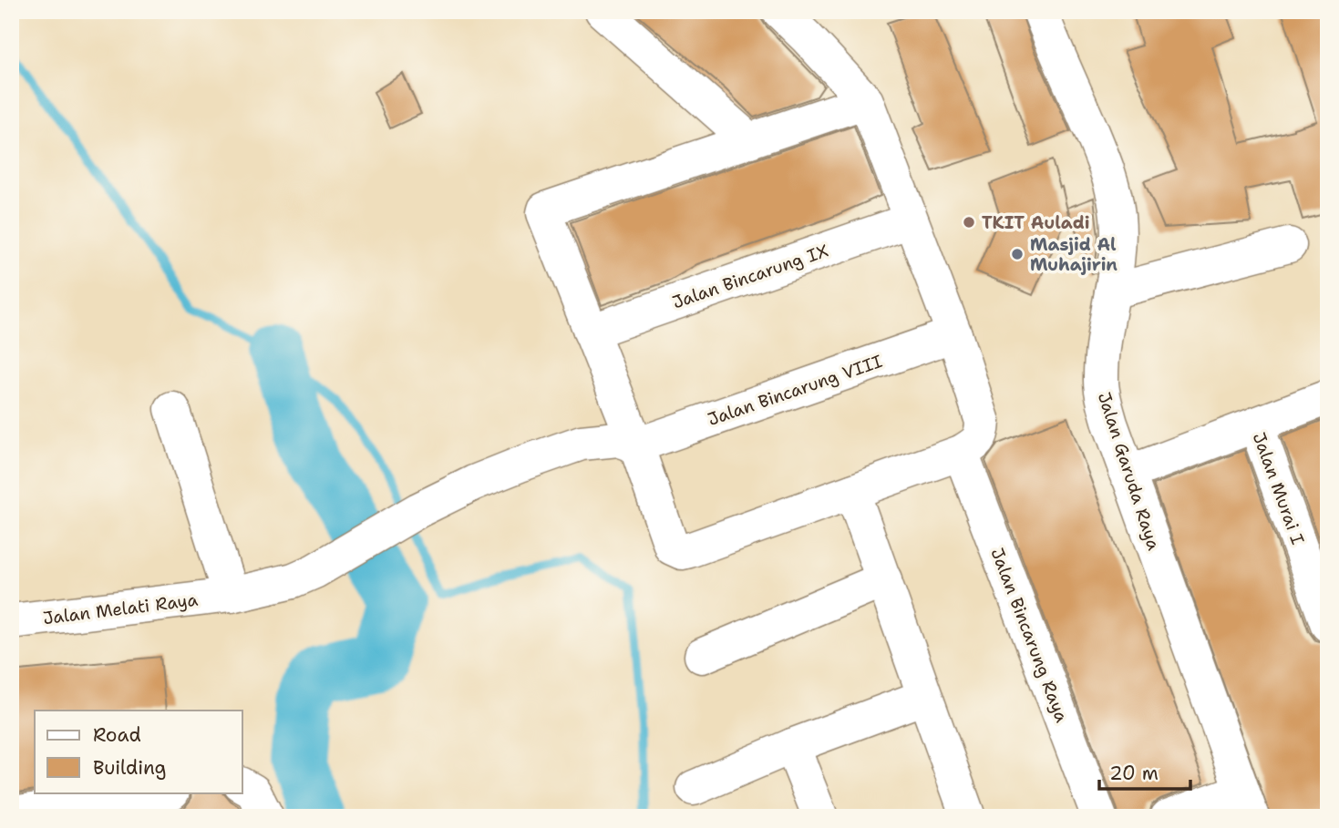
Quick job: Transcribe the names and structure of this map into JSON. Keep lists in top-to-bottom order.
{
  "streets": {
    "street": [
      "Jalan Bincarung IX",
      "Jalan Bincarung VIII",
      "Jalan Garuda Raya",
      "Jalan Murai I",
      "Jalan Melati Raya",
      "Jalan Bincarung Raya"
    ]
  },
  "crossings": [
    ["Jalan Bincarung VIII", "Jalan Melati Raya"]
  ],
  "places": ["TKIT Auladi", "Masjid Al Muhajirin"],
  "legend": ["Road", "Building"],
  "scale_bar": "20 m"
}
